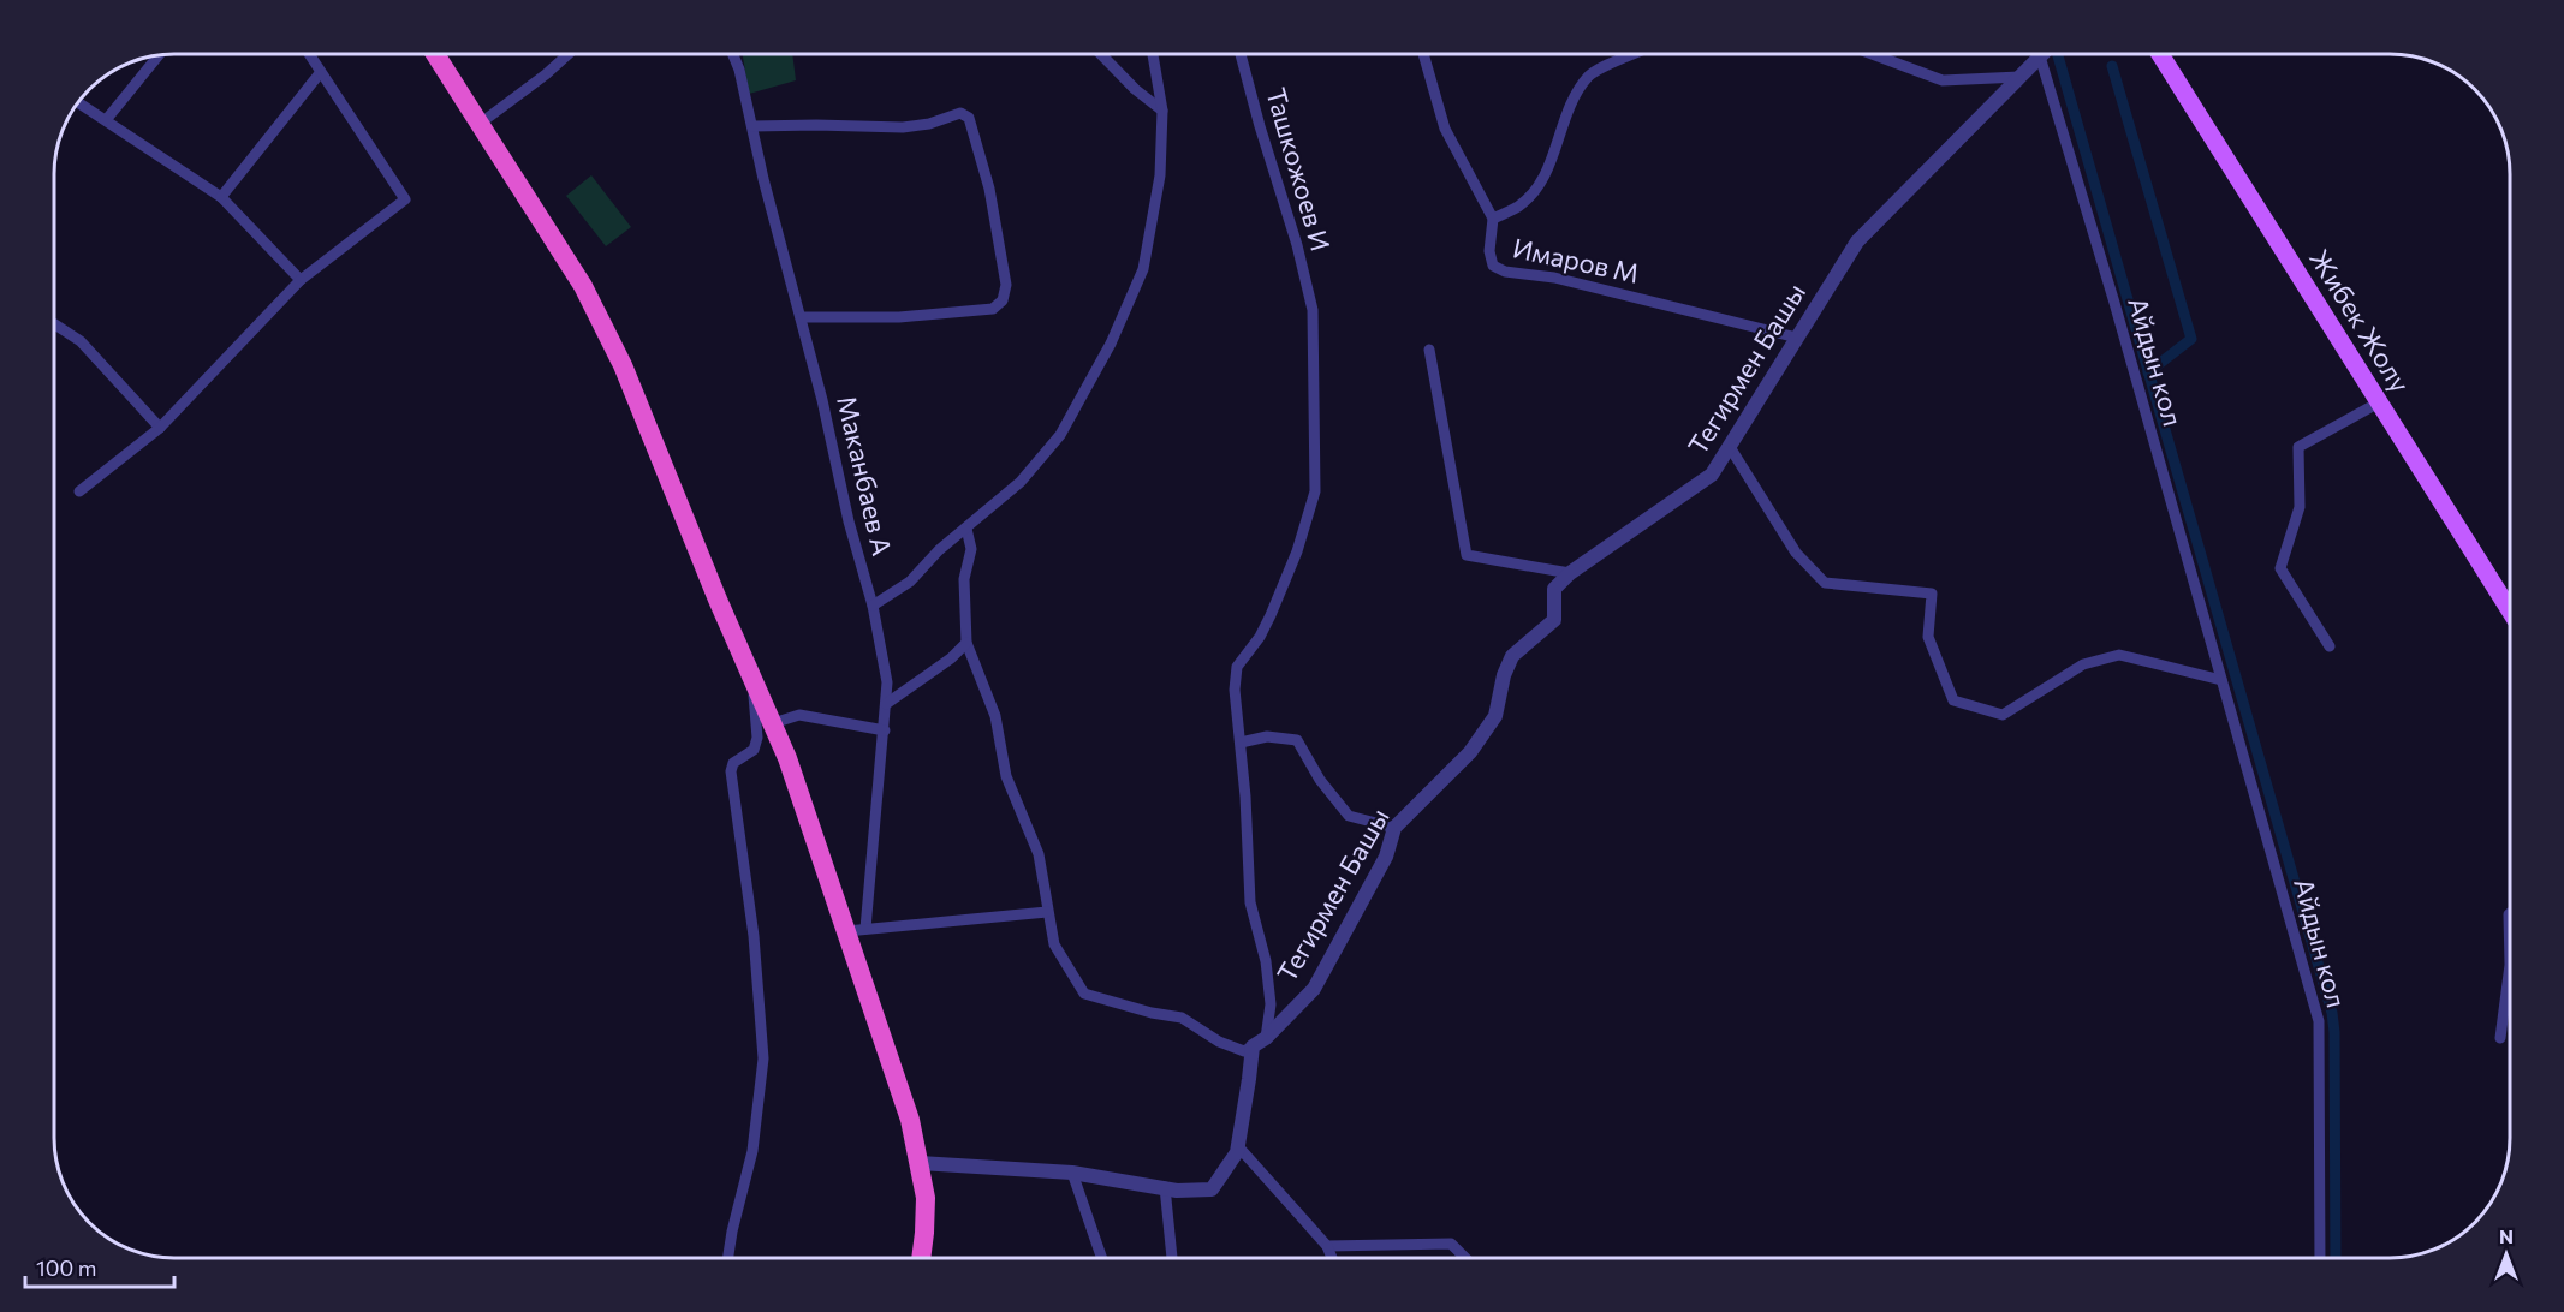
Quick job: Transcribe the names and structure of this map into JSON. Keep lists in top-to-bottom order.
{
  "streets": {
    "main road": ["Жибек Жолу"],
    "street": [
      "Ташкожоев И",
      "Имаров М",
      "Айдын кол",
      "Тегирмен Башы",
      "Маканбаев А"
    ]
  },
  "crossings": [
    ["Ташкожоев И", "Тегирмен Башы"],
    ["Имаров М", "Тегирмен Башы"],
    ["Айдын кол", "Тегирмен Башы"]
  ],
  "scale_bar": "100 m",
  "north": "top"
}
